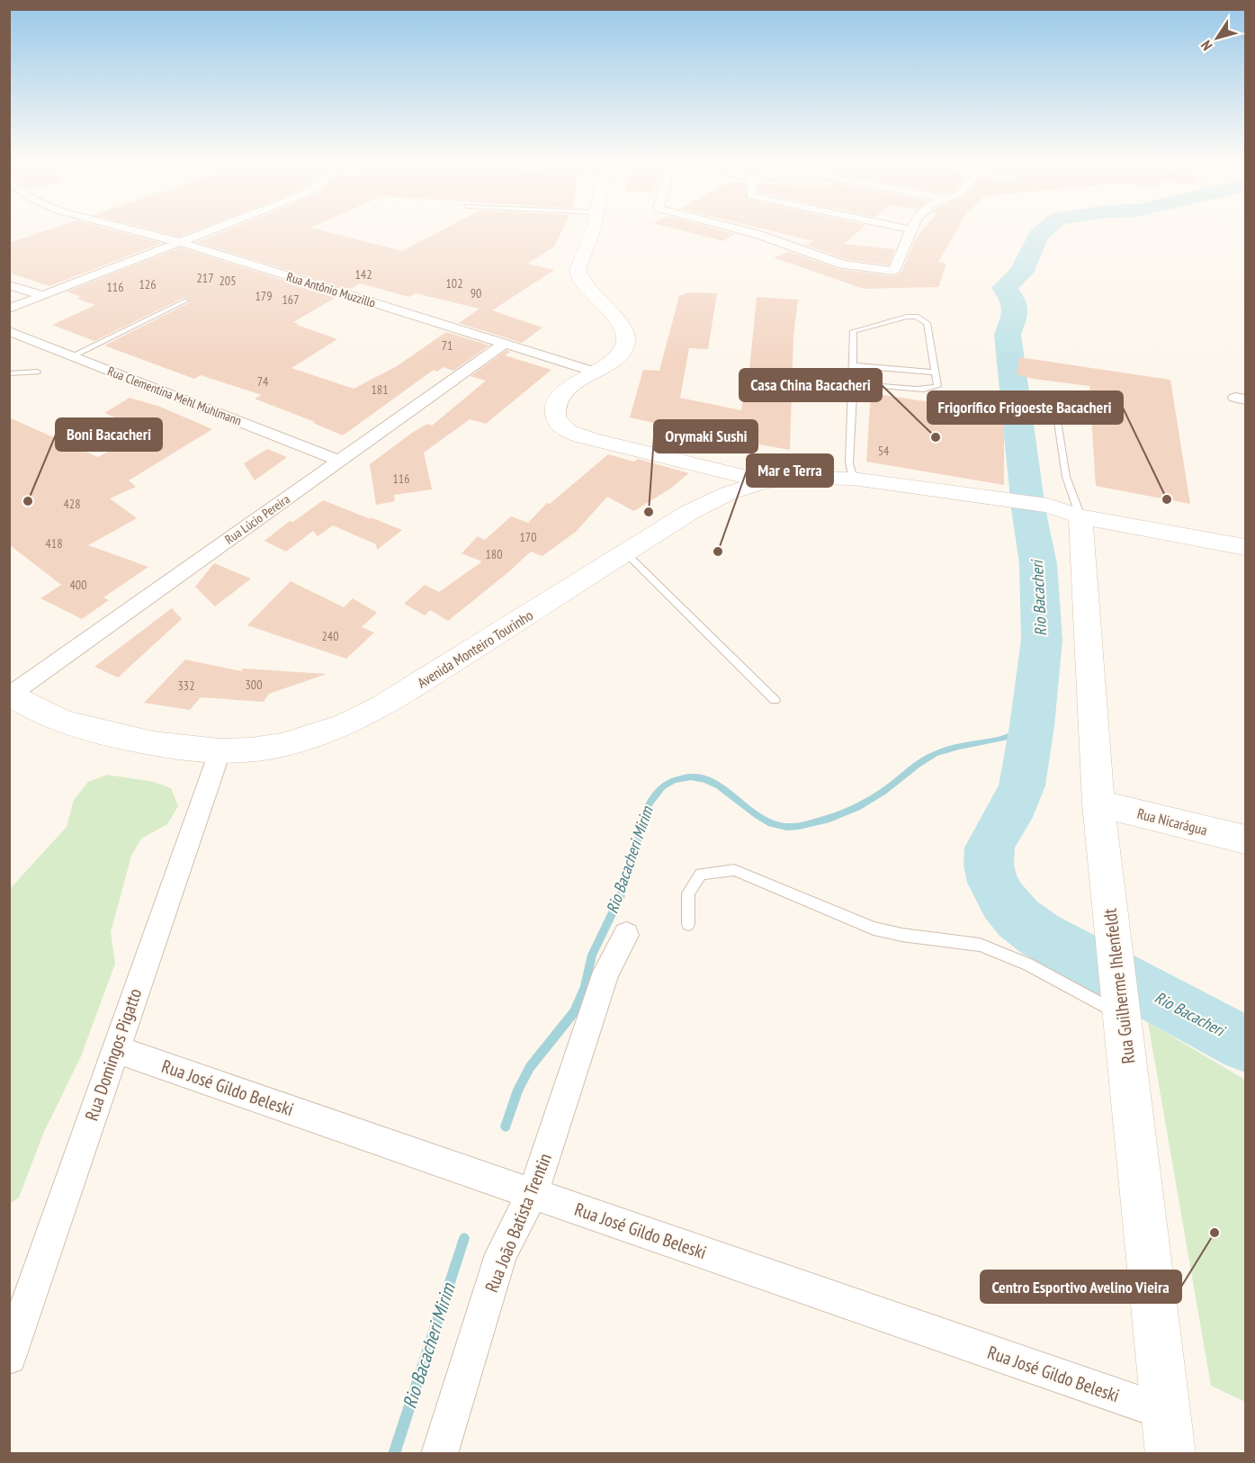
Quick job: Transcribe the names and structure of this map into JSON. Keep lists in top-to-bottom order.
{
  "streets": {
    "main road": ["Avenida Monteiro Tourinho", "Rua Nicarágua", "Rua Guilherme Ihlenfeldt"],
    "street": [
      "Rua Antônio Muzzillo",
      "Rua Clementina Mehl Muhlmann",
      "Rua Lúcio Pereira",
      "Rua Domingos Pigatto",
      "Rua José Gildo Beleski",
      "Rua João Batista Trentin"
    ]
  },
  "crossings": [
    ["Rua Antônio Muzzillo", "Rua Lúcio Pereira"],
    ["Rua Clementina Mehl Muhlmann", "Rua Lúcio Pereira"],
    ["Rua Lúcio Pereira", "Avenida Monteiro Tourinho"],
    ["Avenida Monteiro Tourinho", "Rua Guilherme Ihlenfeldt"],
    ["Avenida Monteiro Tourinho", "Rua Domingos Pigatto"],
    ["Rua Nicarágua", "Rua Guilherme Ihlenfeldt"],
    ["Rua Guilherme Ihlenfeldt", "Rua José Gildo Beleski"],
    ["Rua Domingos Pigatto", "Rua José Gildo Beleski"],
    ["Rua José Gildo Beleski", "Rua João Batista Trentin"]
  ],
  "water": ["Rio Bacacheri", "Rio Bacacheri Mirim"],
  "places": [
    "Casa China Bacacheri",
    "Frigorífico Frigoeste Bacacheri",
    "Boni Bacacheri",
    "Orymaki Sushi",
    "Mar e Terra",
    "Centro Esportivo Avelino Vieira"
  ],
  "house_numbers": [
    "142",
    "217",
    "205",
    "102",
    "126",
    "116",
    "90",
    "179",
    "167",
    "71",
    "74",
    "181",
    "54",
    "116",
    "428",
    "170",
    "418",
    "180",
    "400",
    "240",
    "300",
    "332"
  ],
  "north": "bottom left"
}
